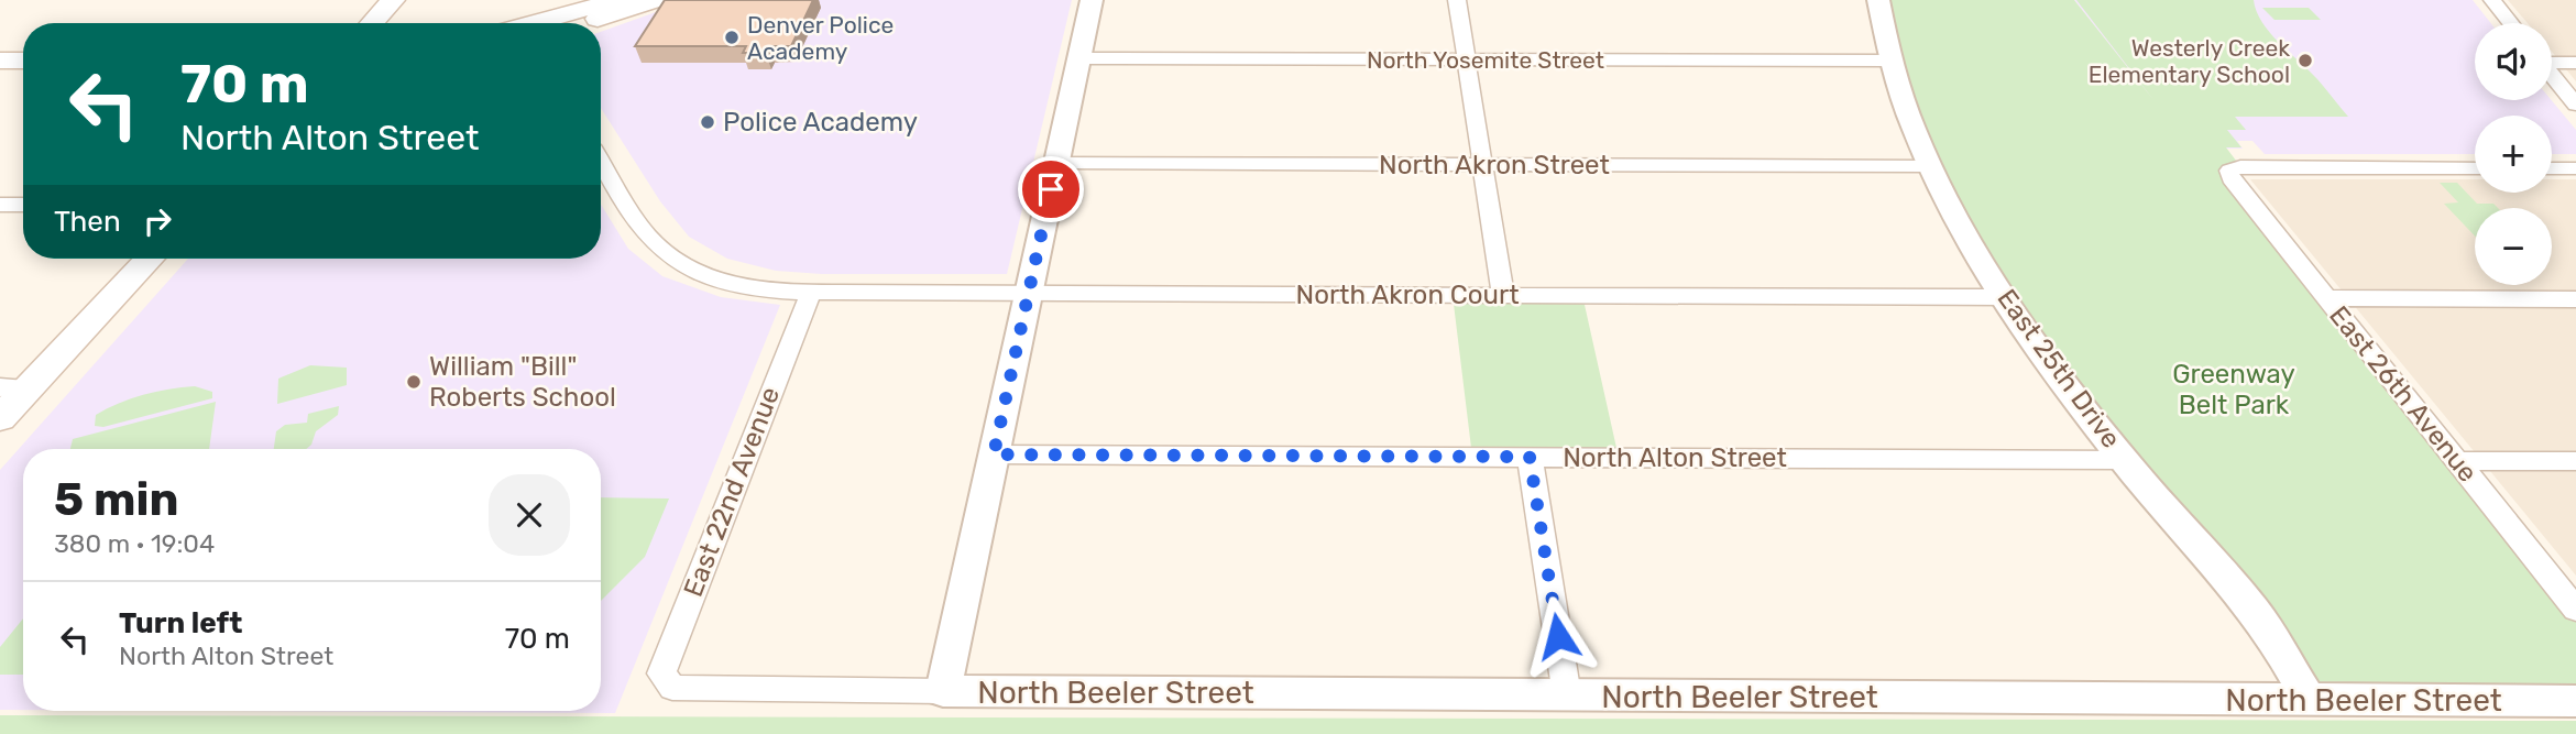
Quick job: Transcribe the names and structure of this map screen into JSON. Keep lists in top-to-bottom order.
{
  "streets": {
    "street": [
      "North Yosemite Street",
      "North Akron Street",
      "North Akron Court",
      "East 25th Drive",
      "East 26th Avenue",
      "North Alton Street",
      "East 22nd Avenue",
      "North Beeler Street"
    ]
  },
  "crossings": [
    ["North Yosemite Street", "East 25th Drive"],
    ["North Akron Street", "East 25th Drive"],
    ["North Akron Court", "East 25th Drive"],
    ["North Akron Court", "East 22nd Avenue"],
    ["East 25th Drive", "North Alton Street"],
    ["East 25th Drive", "North Beeler Street"],
    ["East 22nd Avenue", "North Beeler Street"]
  ],
  "parks": ["Greenway Belt Park"],
  "places": [
    "Denver Police Academy",
    "Westerly Creek Elementary School",
    "Police Academy",
    "William \"Bill\" Roberts School"
  ],
  "page": {
    "map_buttons": ["+", "−"],
    "turn": ["70 m", "North Alton Street"],
    "then": "Then",
    "heading": ["5 min", "380 m · 19:04"],
    "list": [
      {
        "name": "Turn left",
        "note": "North Alton Street",
        "value": "70 m"
      }
    ]
  }
}
